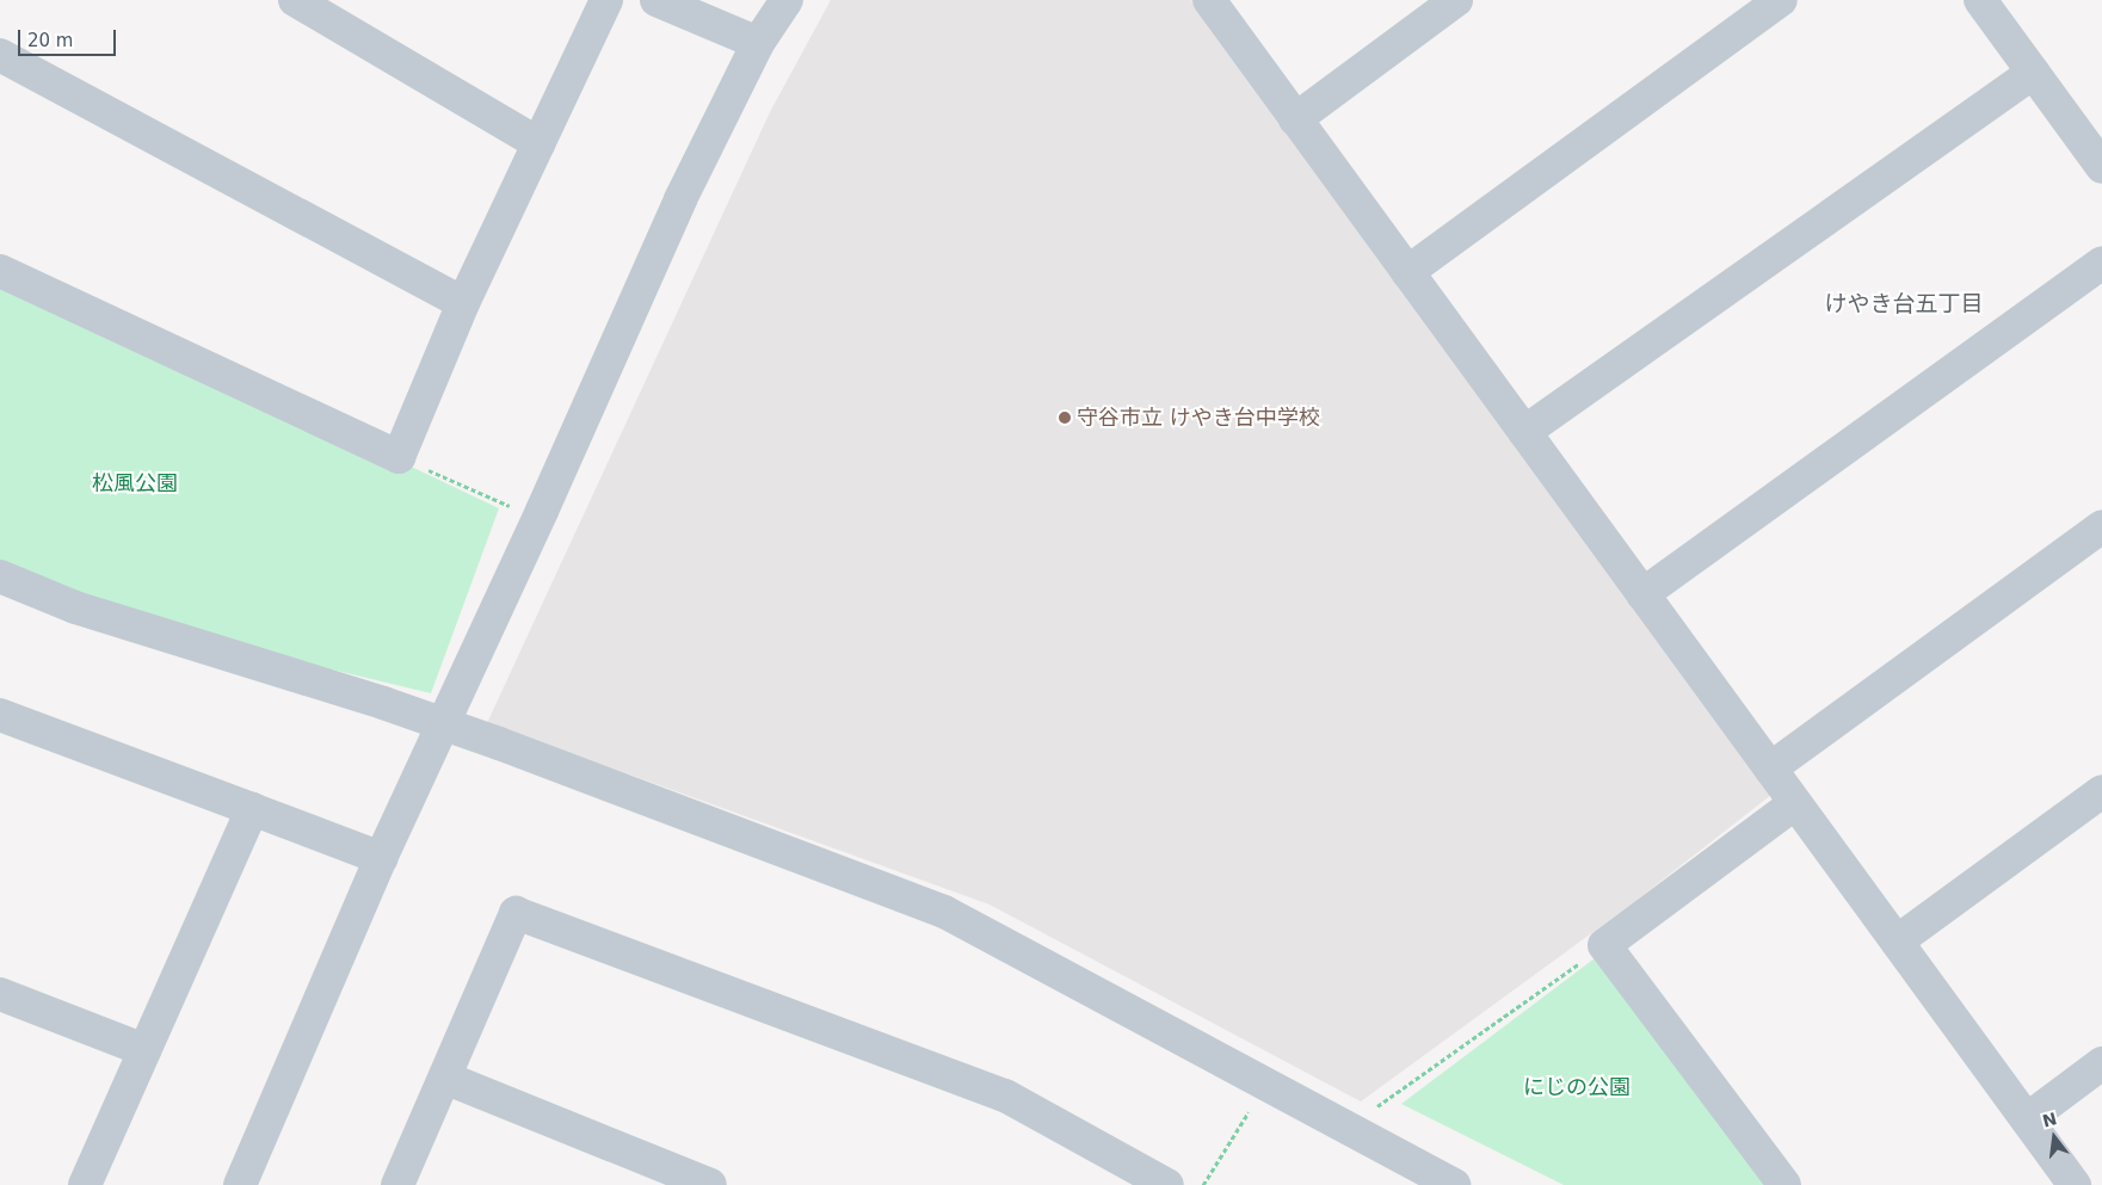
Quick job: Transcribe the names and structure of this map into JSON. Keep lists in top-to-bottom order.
{
  "districts": ["けやき台五丁目"],
  "parks": ["松風公園", "にじの公園"],
  "places": ["守谷市立 けやき台中学校"],
  "scale_bar": "20 m",
  "north": "top"
}
